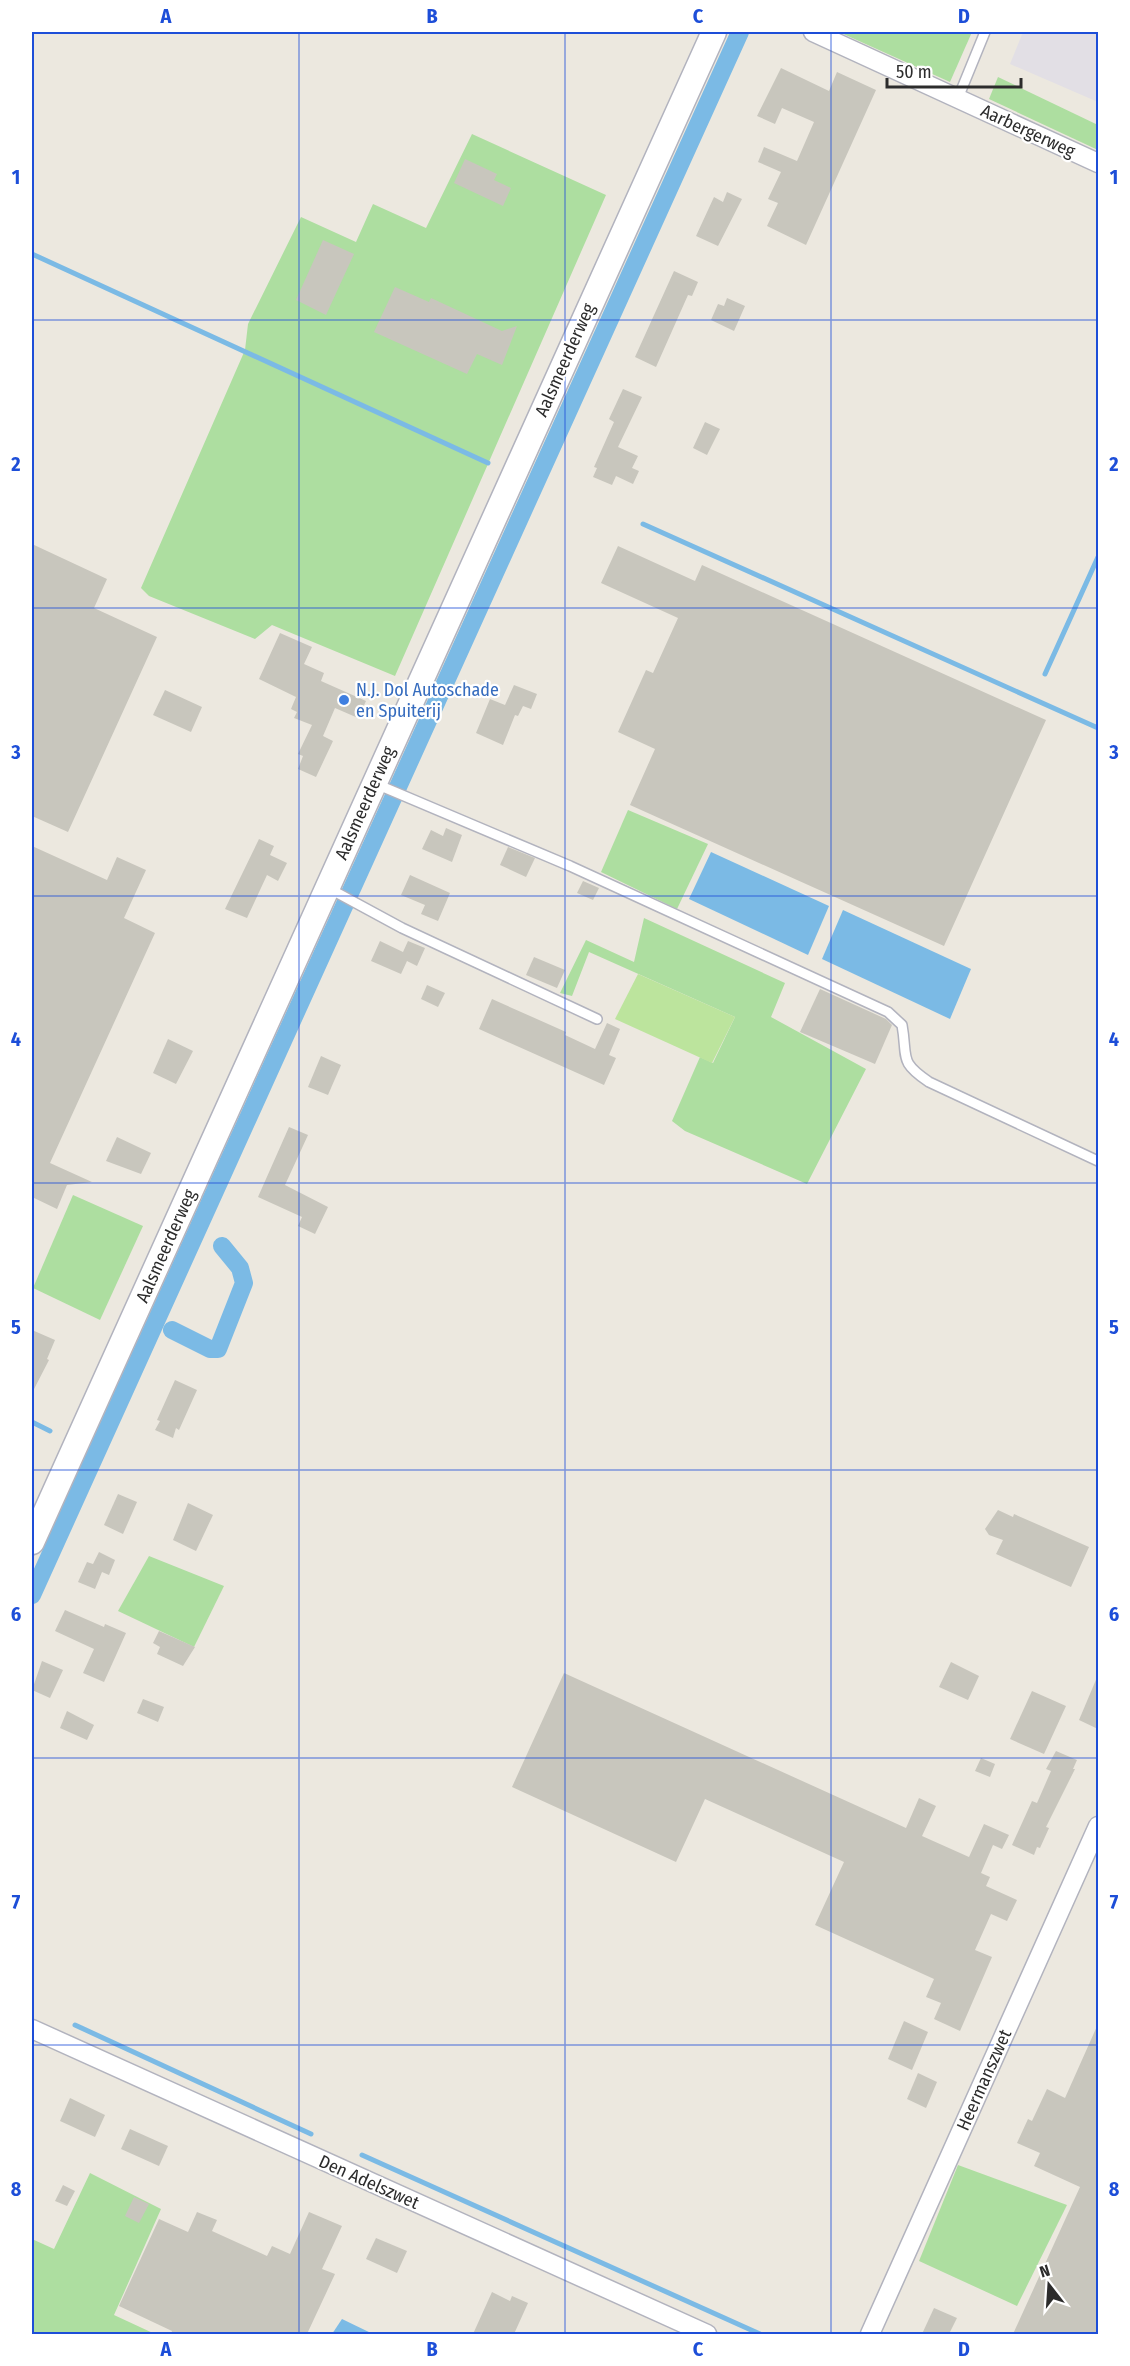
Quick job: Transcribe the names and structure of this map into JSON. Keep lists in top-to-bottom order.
{
  "streets": {
    "street": [
      "Aarbergerweg",
      "Aalsmeerderweg",
      "Heermanszwet",
      "Den Adelszwet"
    ]
  },
  "places": ["N.J. Dol Autoschade en Spuiterij"],
  "scale_bar": "50 m",
  "north": "top",
  "grid": {
    "columns": [
      "A",
      "B",
      "C",
      "D"
    ],
    "rows": [
      "1",
      "2",
      "3",
      "4",
      "5",
      "6",
      "7",
      "8"
    ]
  }
}
